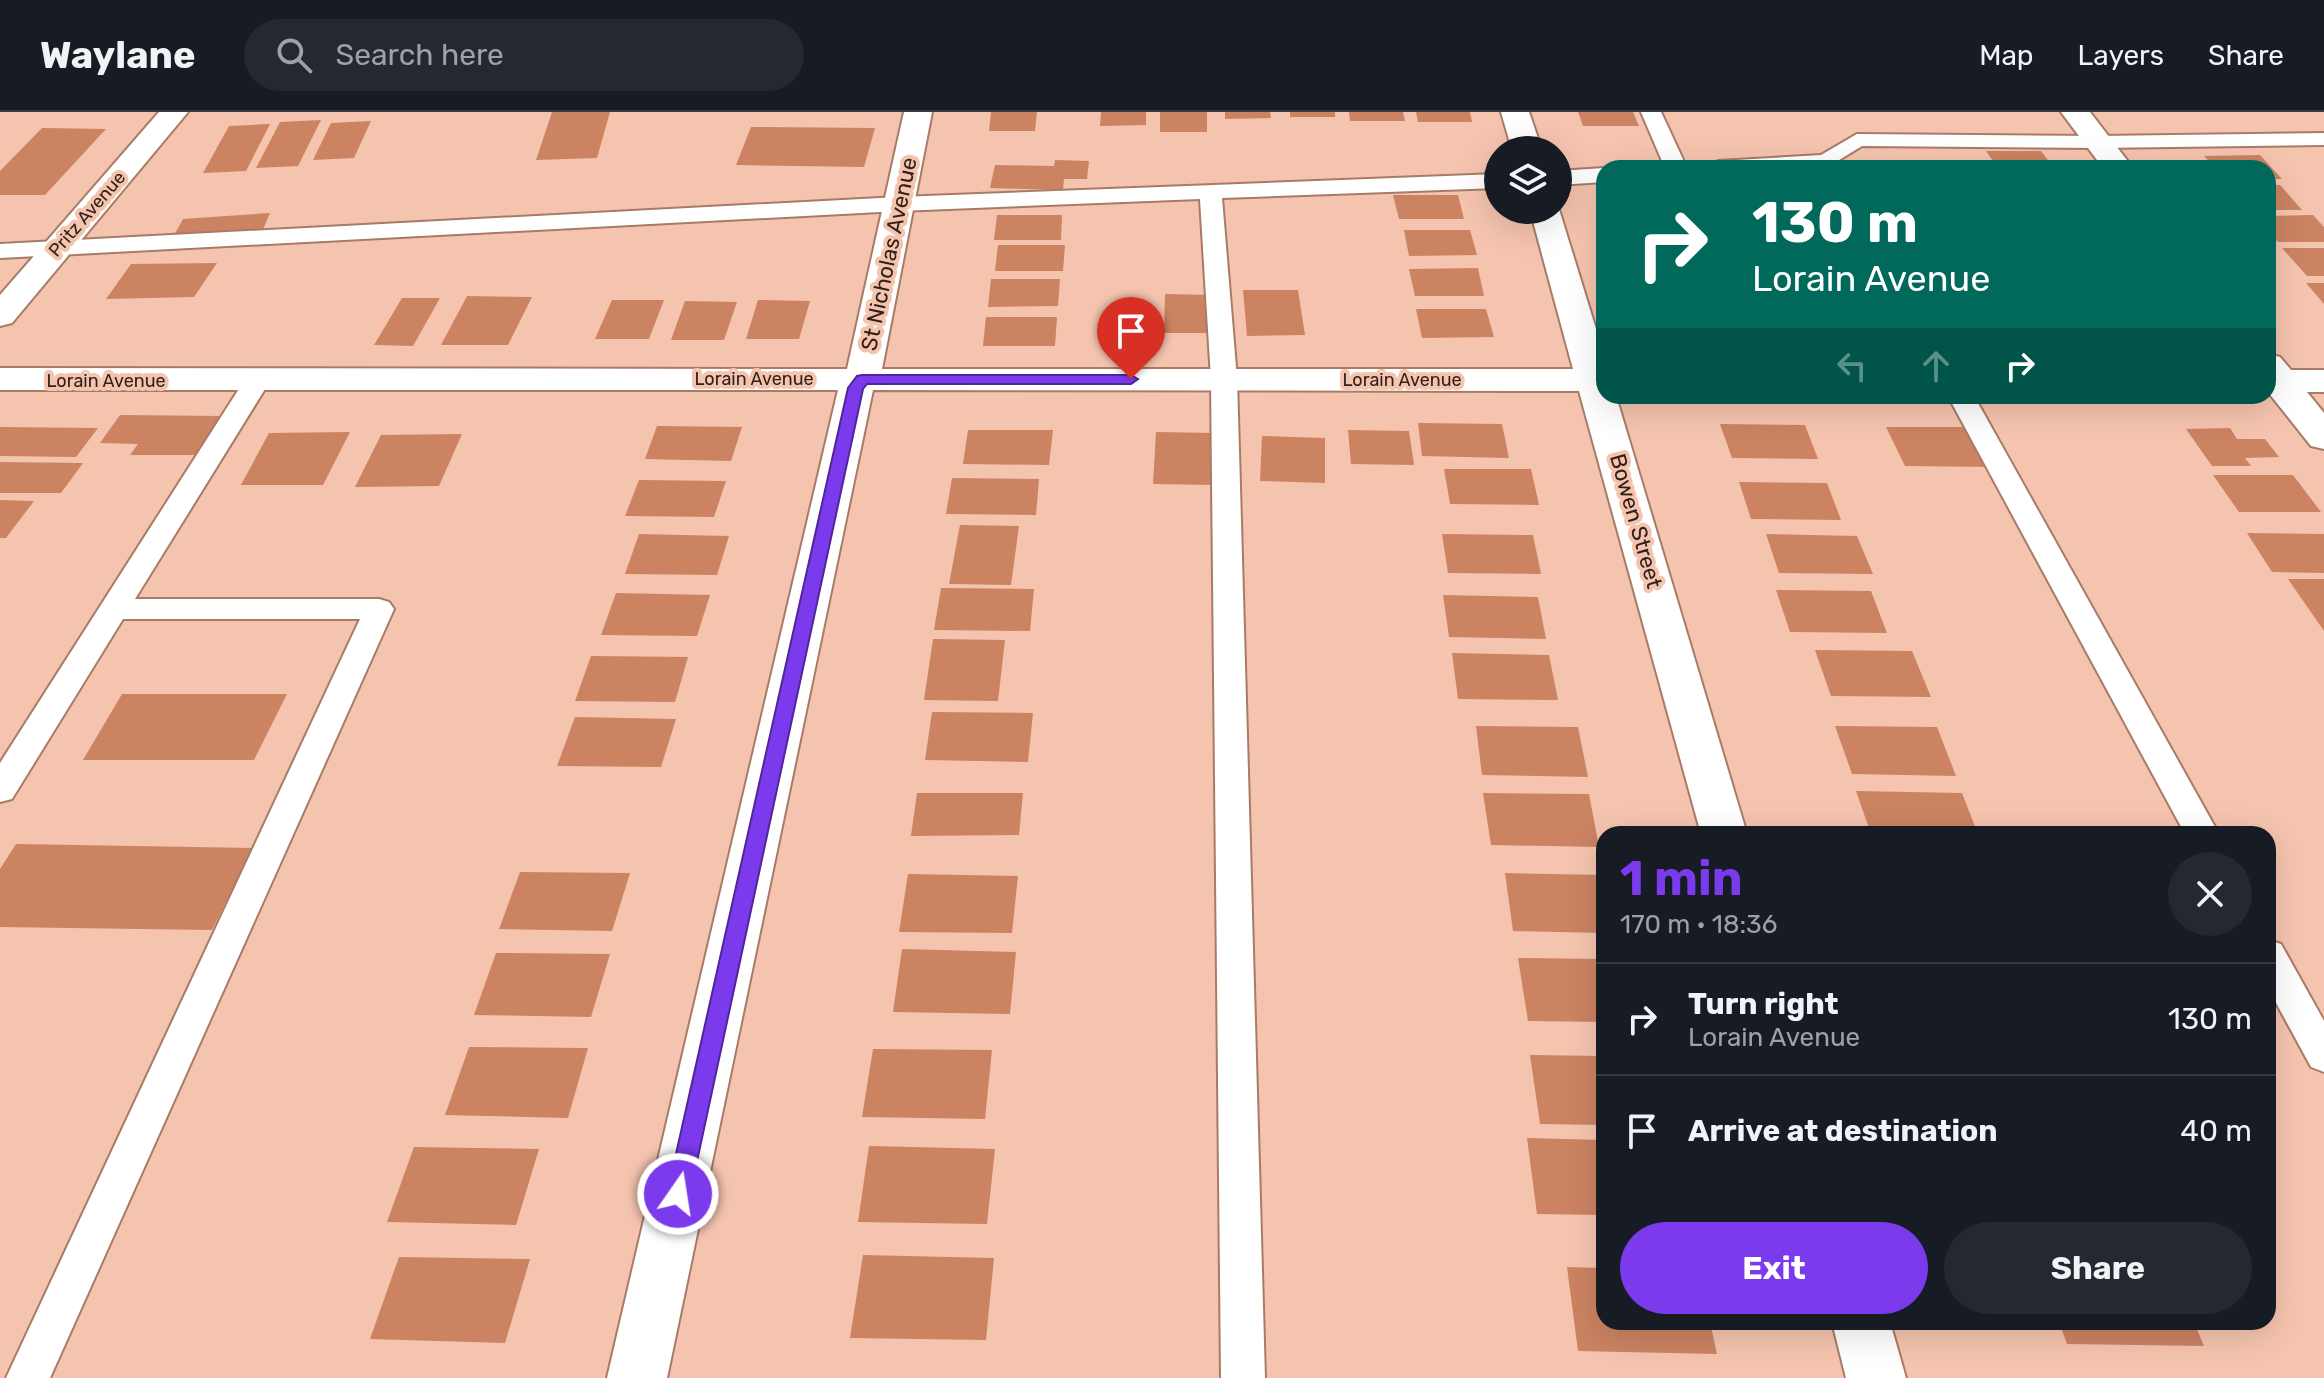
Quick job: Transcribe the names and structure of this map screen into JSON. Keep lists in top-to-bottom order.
{
  "streets": {
    "street": [
      "Pritz Avenue",
      "St Nicholas Avenue",
      "Lorain Avenue",
      "Bowen Street"
    ]
  },
  "crossings": [
    ["St Nicholas Avenue", "Lorain Avenue"]
  ],
  "page": {
    "header": "Waylane",
    "search": "Search here",
    "nav": ["Map", "Layers", "Share"],
    "turn": ["130 m", "Lorain Avenue"],
    "heading": ["1 min", "170 m · 18:36"],
    "list": [
      {
        "name": "Turn right",
        "note": "Lorain Avenue",
        "value": "130 m"
      },
      {
        "name": "Arrive at destination",
        "value": "40 m"
      }
    ],
    "buttons": ["Exit", "Share"]
  }
}
